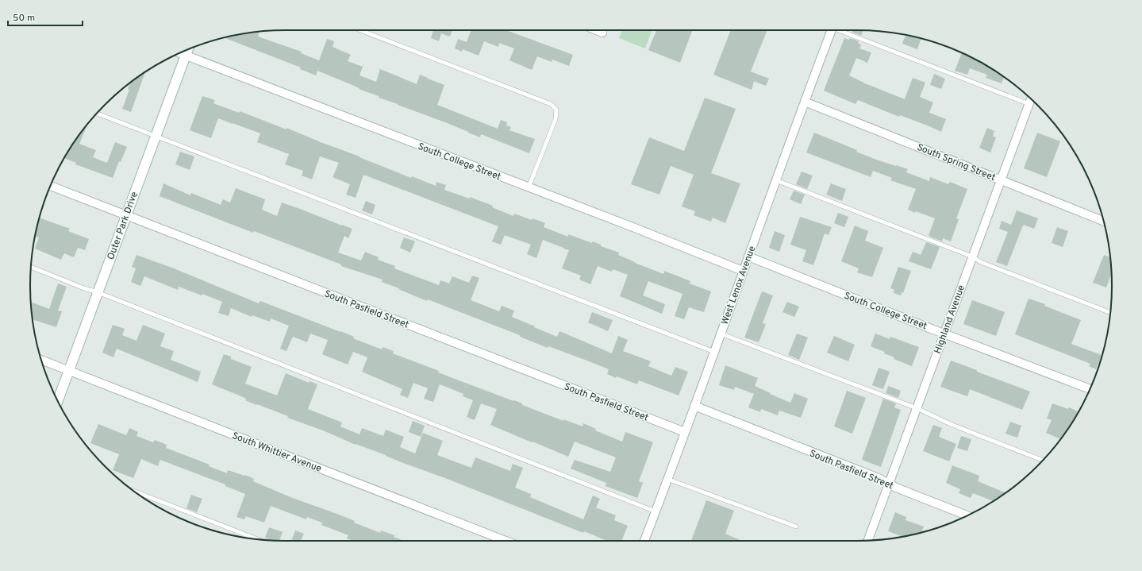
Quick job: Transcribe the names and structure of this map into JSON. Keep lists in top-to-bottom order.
{
  "streets": {
    "street": [
      "South College Street",
      "South Spring Street",
      "Outer Park Drive",
      "West Lenox Avenue",
      "South Pasfield Street",
      "Highland Avenue",
      "South Whittier Avenue"
    ]
  },
  "crossings": [
    ["South College Street", "Outer Park Drive"],
    ["South College Street", "West Lenox Avenue"],
    ["South College Street", "Highland Avenue"],
    ["South Spring Street", "West Lenox Avenue"],
    ["South Spring Street", "Highland Avenue"],
    ["Outer Park Drive", "South Pasfield Street"],
    ["Outer Park Drive", "South Whittier Avenue"],
    ["West Lenox Avenue", "South Pasfield Street"],
    ["South Pasfield Street", "Highland Avenue"]
  ],
  "scale_bar": "50 m"
}
